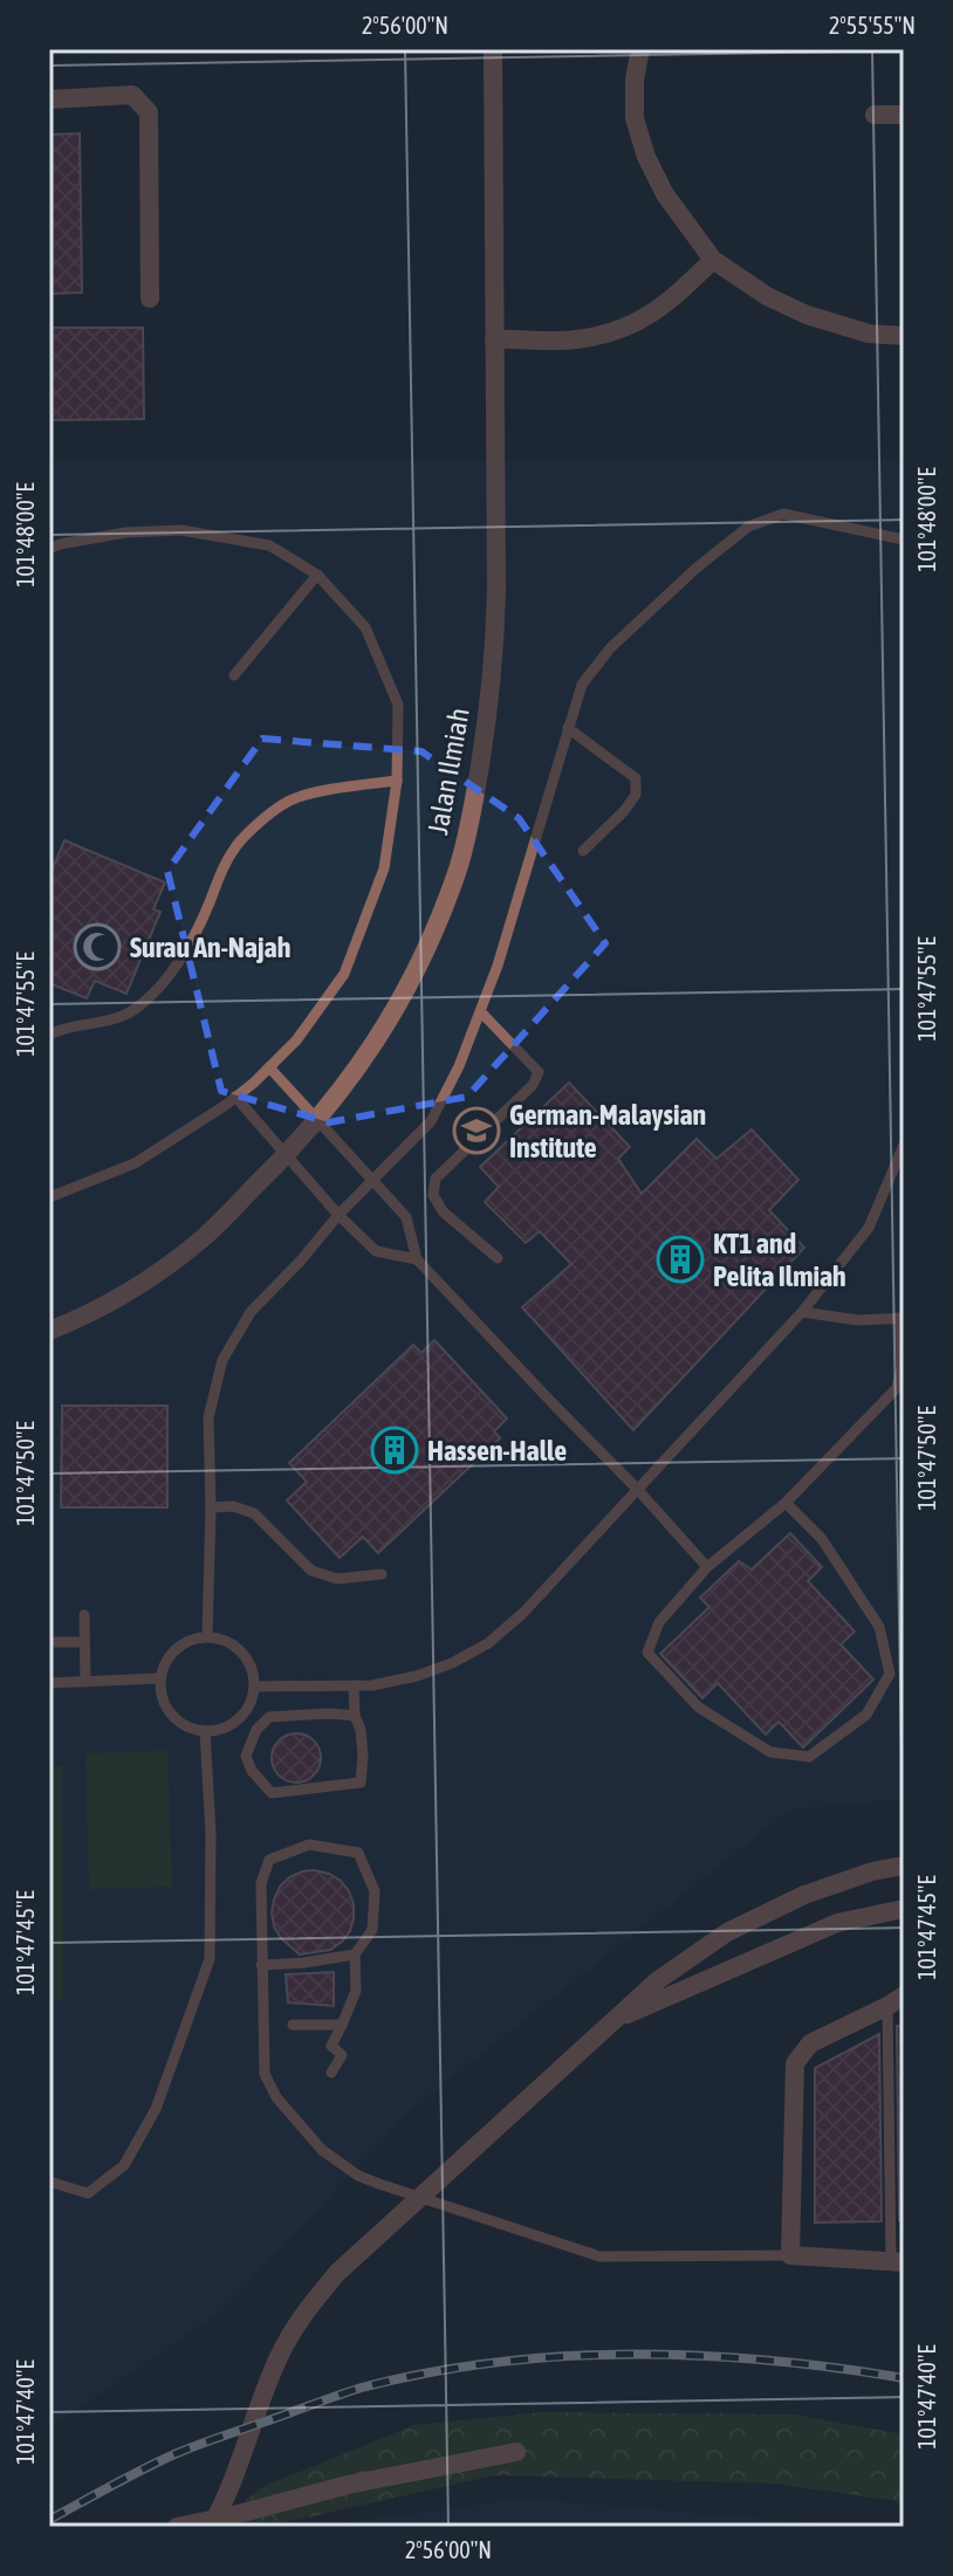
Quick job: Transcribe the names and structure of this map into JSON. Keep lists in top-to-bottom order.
{
  "streets": {
    "street": ["Jalan Ilmiah"]
  },
  "places": {
    "mosque": ["Surau An-Najah"],
    "school or university": ["German-Malaysian Institute"],
    "building": ["KT1 and Pelita Ilmiah", "Hassen-Halle"]
  },
  "coordinates": [
    "2°56'00\"N",
    "2°55'55\"N",
    "101°48'00\"E",
    "101°47'55\"E",
    "101°47'50\"E",
    "101°47'45\"E",
    "101°47'40\"E"
  ]
}
